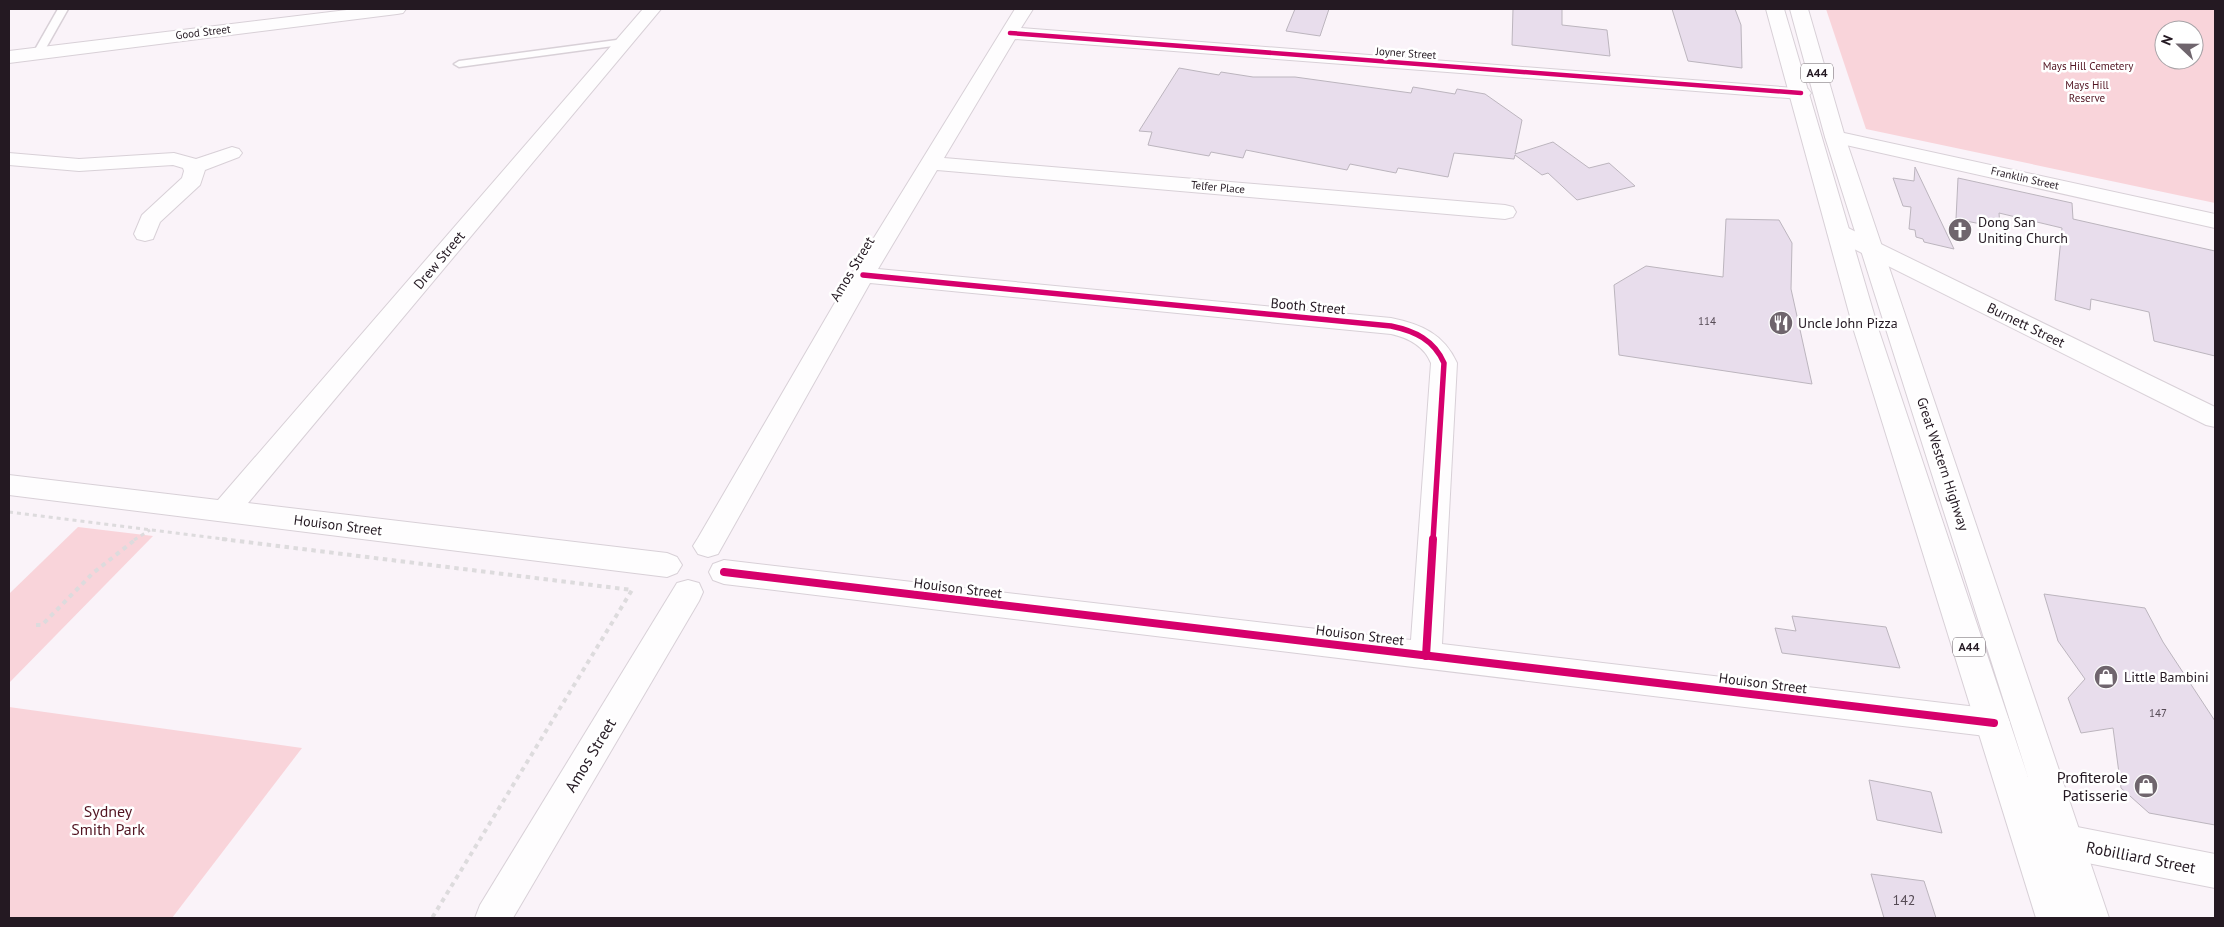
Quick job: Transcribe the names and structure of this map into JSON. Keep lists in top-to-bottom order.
{
  "streets": {
    "main road": [
      "Good Street",
      "Joyner Street",
      "A44",
      "Franklin Street",
      "Telfer Place",
      "Drew Street",
      "Amos Street",
      "Booth Street",
      "Burnett Street",
      "Great Western Highway",
      "Houison Street",
      "Robilliard Street"
    ]
  },
  "crossings": [
    ["Joyner Street", "A44"],
    ["Joyner Street", "Amos Street"],
    ["A44", "Burnett Street"],
    ["A44", "Houison Street"],
    ["Franklin Street", "Great Western Highway"],
    ["Telfer Place", "Amos Street"],
    ["Drew Street", "Houison Street"],
    ["Amos Street", "Booth Street"],
    ["Amos Street", "Houison Street"],
    ["Booth Street", "Houison Street"],
    ["Burnett Street", "Great Western Highway"],
    ["Great Western Highway", "Robilliard Street"]
  ],
  "parks": ["Mays Hill Cemetery", "Mays Hill Reserve", "Sydney Smith Park"],
  "places": {
    "church": ["Dong San Uniting Church"],
    "restaurant": ["Uncle John Pizza"],
    "shop": ["Little Bambini", "Profiterole Patisserie"]
  },
  "house_numbers": ["114", "147", "142"],
  "north": "left"
}
